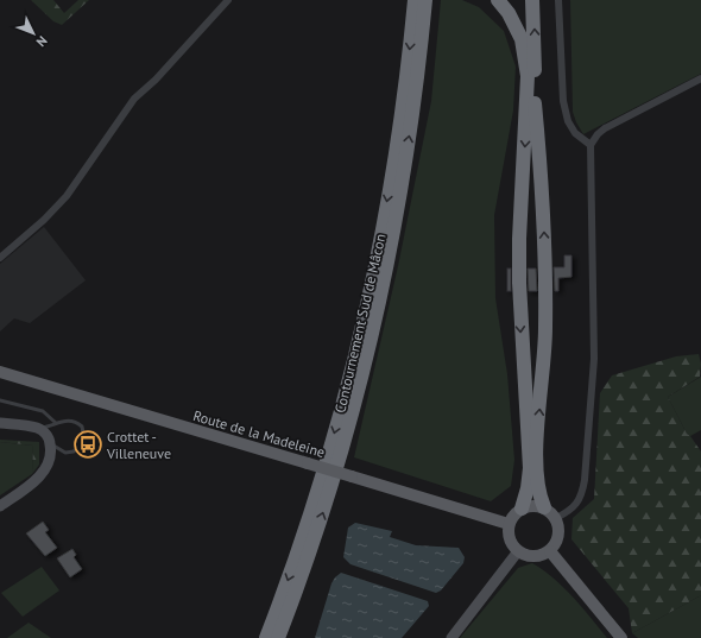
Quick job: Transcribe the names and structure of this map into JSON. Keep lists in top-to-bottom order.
{
  "streets": {
    "highway": ["Contournement Sud de Mâcon"],
    "main road": ["Route de la Madeleine"]
  },
  "places": {
    "bus stop": ["Crottet - Villeneuve"]
  },
  "north": "bottom right"
}
